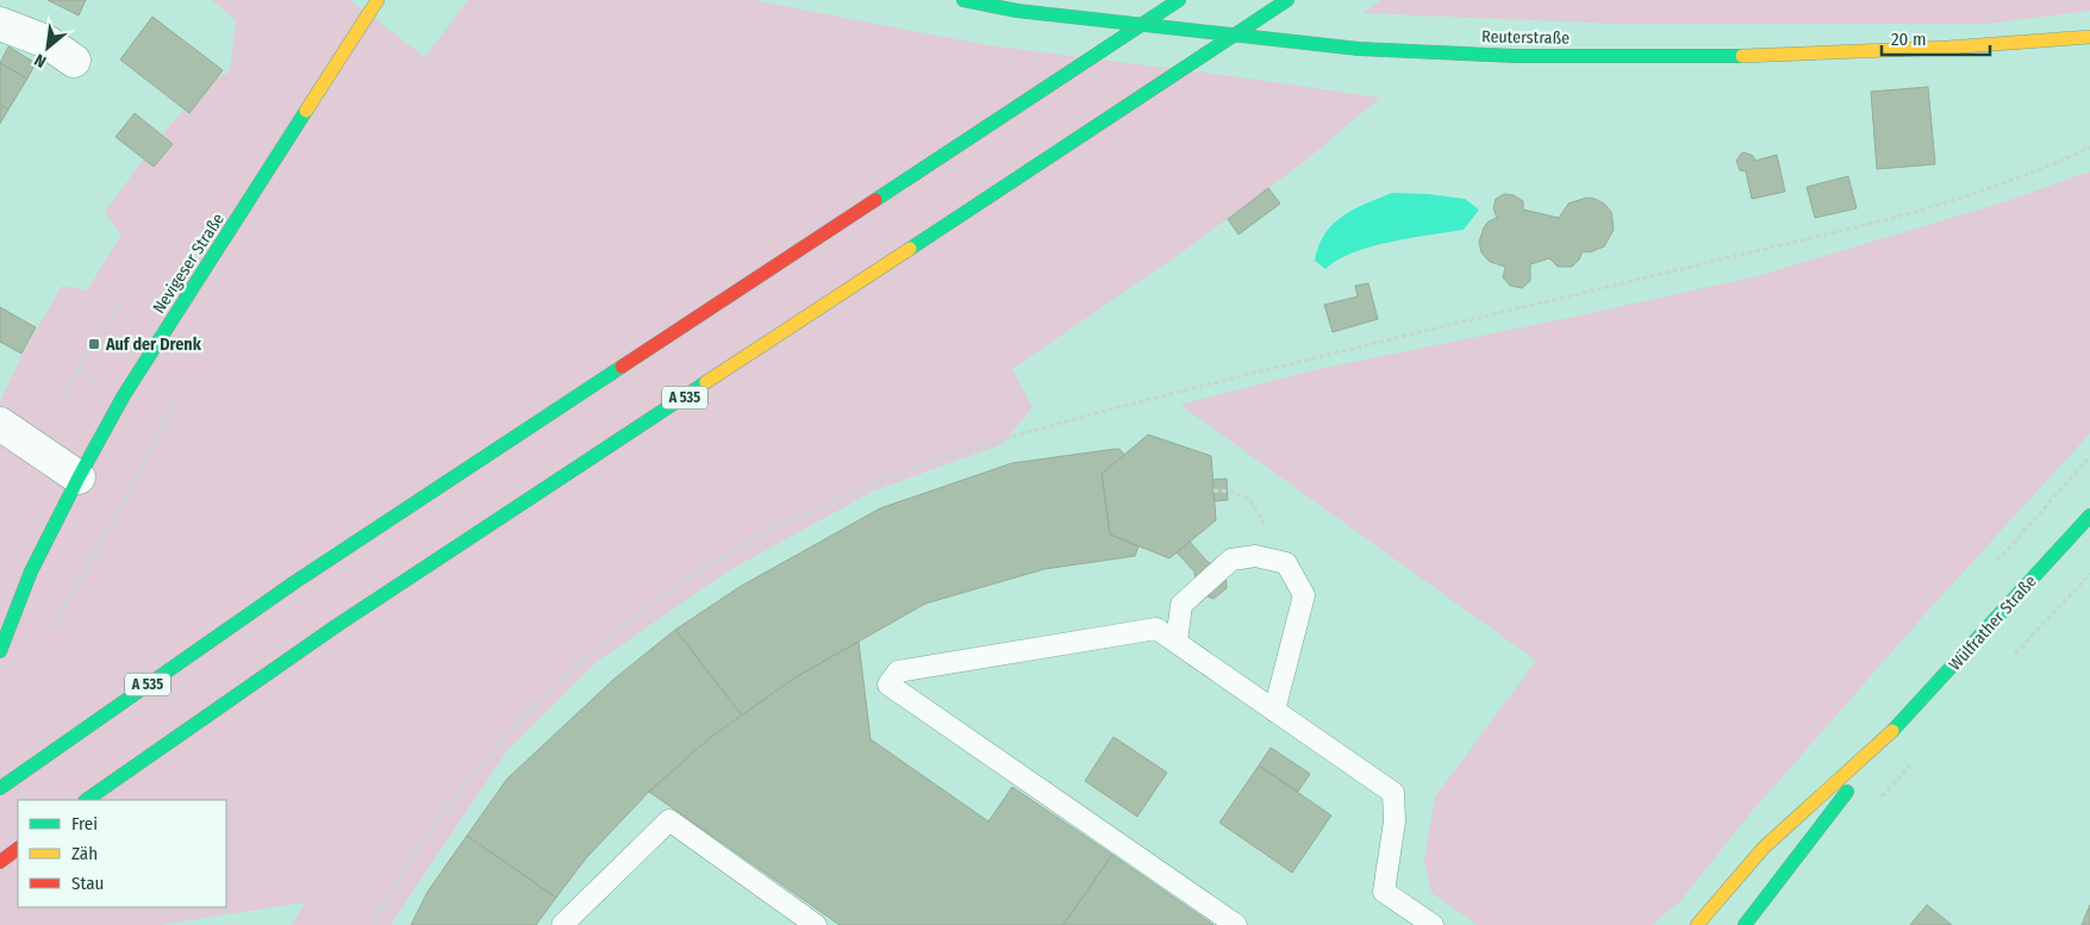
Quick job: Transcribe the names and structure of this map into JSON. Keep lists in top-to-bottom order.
{
  "streets": {
    "main road": [
      "Reuterstraße",
      "Nevigeser Straße",
      "A 535",
      "Wülfrather Straße"
    ]
  },
  "places": {
    "transit": ["Auf der Drenk"]
  },
  "legend": ["Frei", "Zäh", "Stau"],
  "scale_bar": "20 m",
  "north": "bottom left"
}
